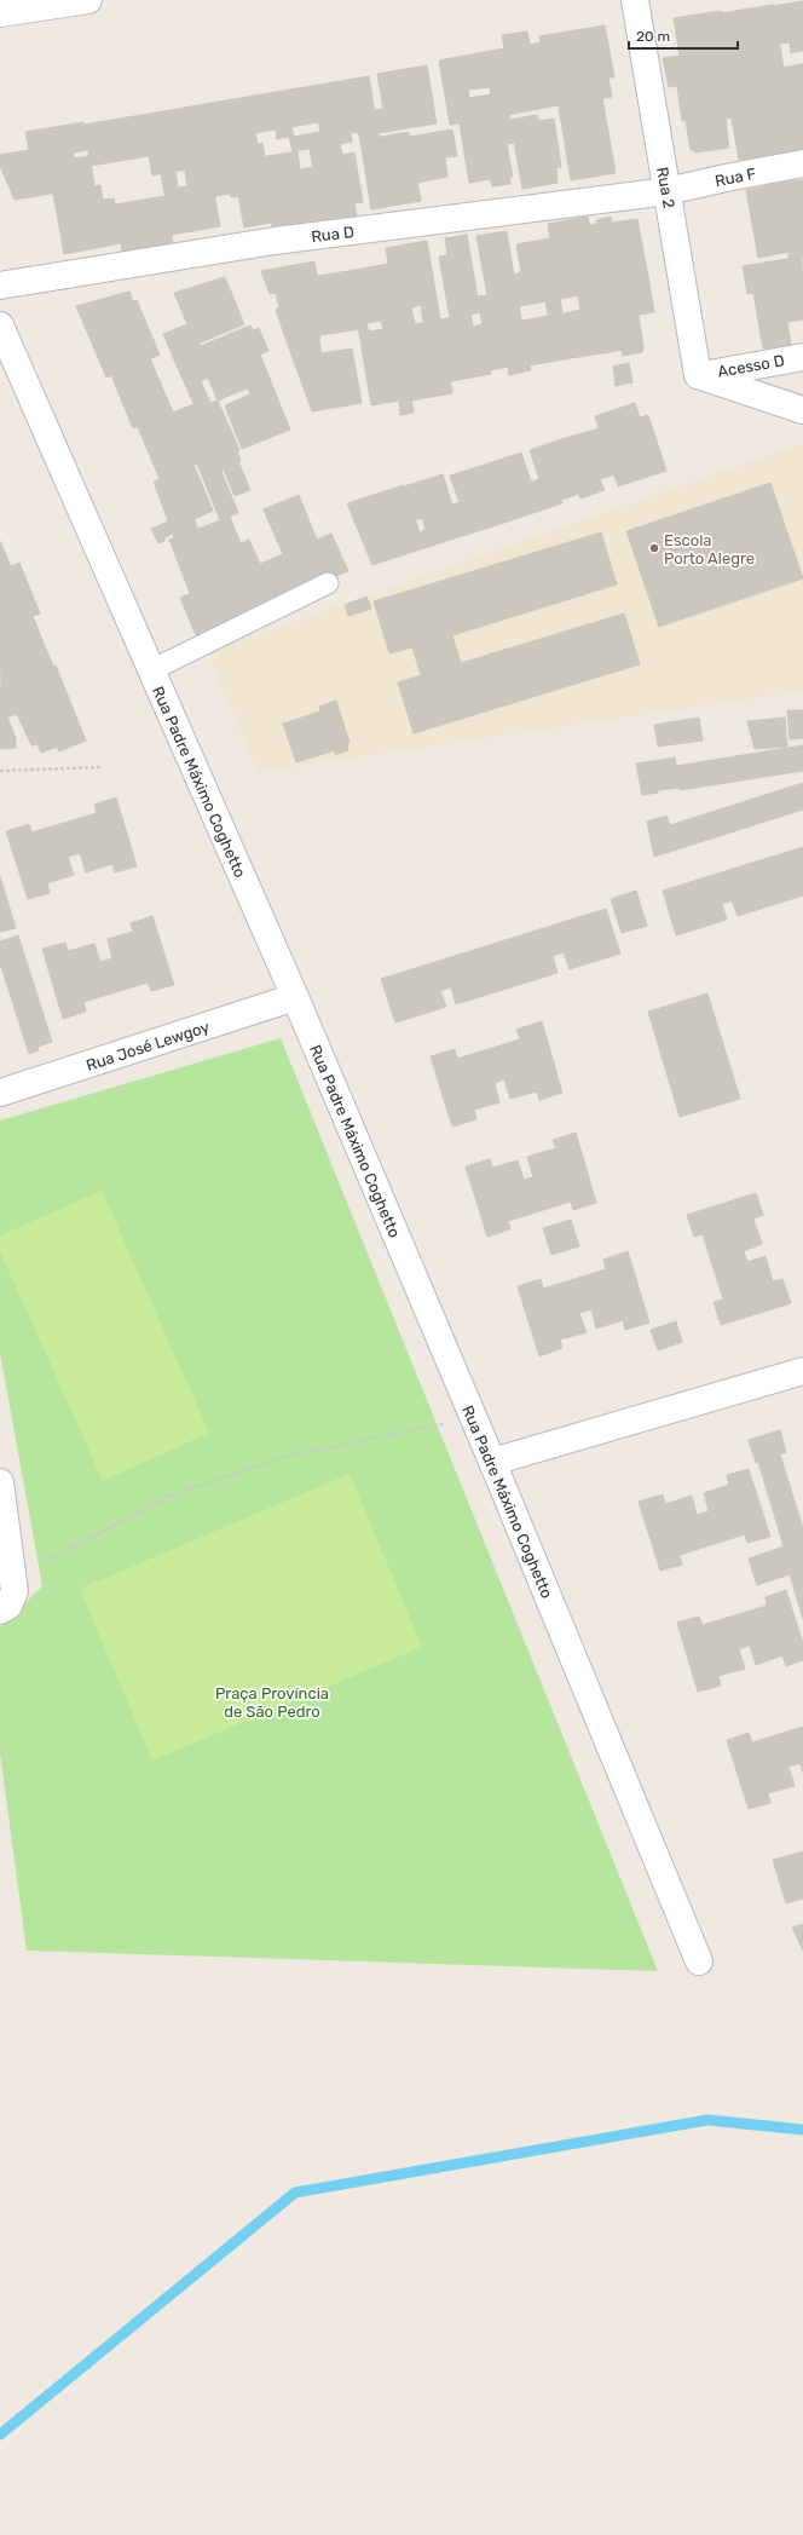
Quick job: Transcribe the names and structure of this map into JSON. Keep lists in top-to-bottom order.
{
  "streets": {
    "street": [
      "Rua F",
      "Rua 2",
      "Rua D",
      "Acesso D",
      "Rua Padre Máximo Coghetto",
      "Rua José Lewgoy"
    ]
  },
  "crossings": [
    ["Rua F", "Rua 2"],
    ["Rua F", "Rua D"],
    ["Rua 2", "Rua D"],
    ["Rua 2", "Acesso D"],
    ["Rua Padre Máximo Coghetto", "Rua José Lewgoy"]
  ],
  "parks": ["Praça Província de São Pedro"],
  "places": ["Escola Porto Alegre"],
  "scale_bar": "20 m"
}
